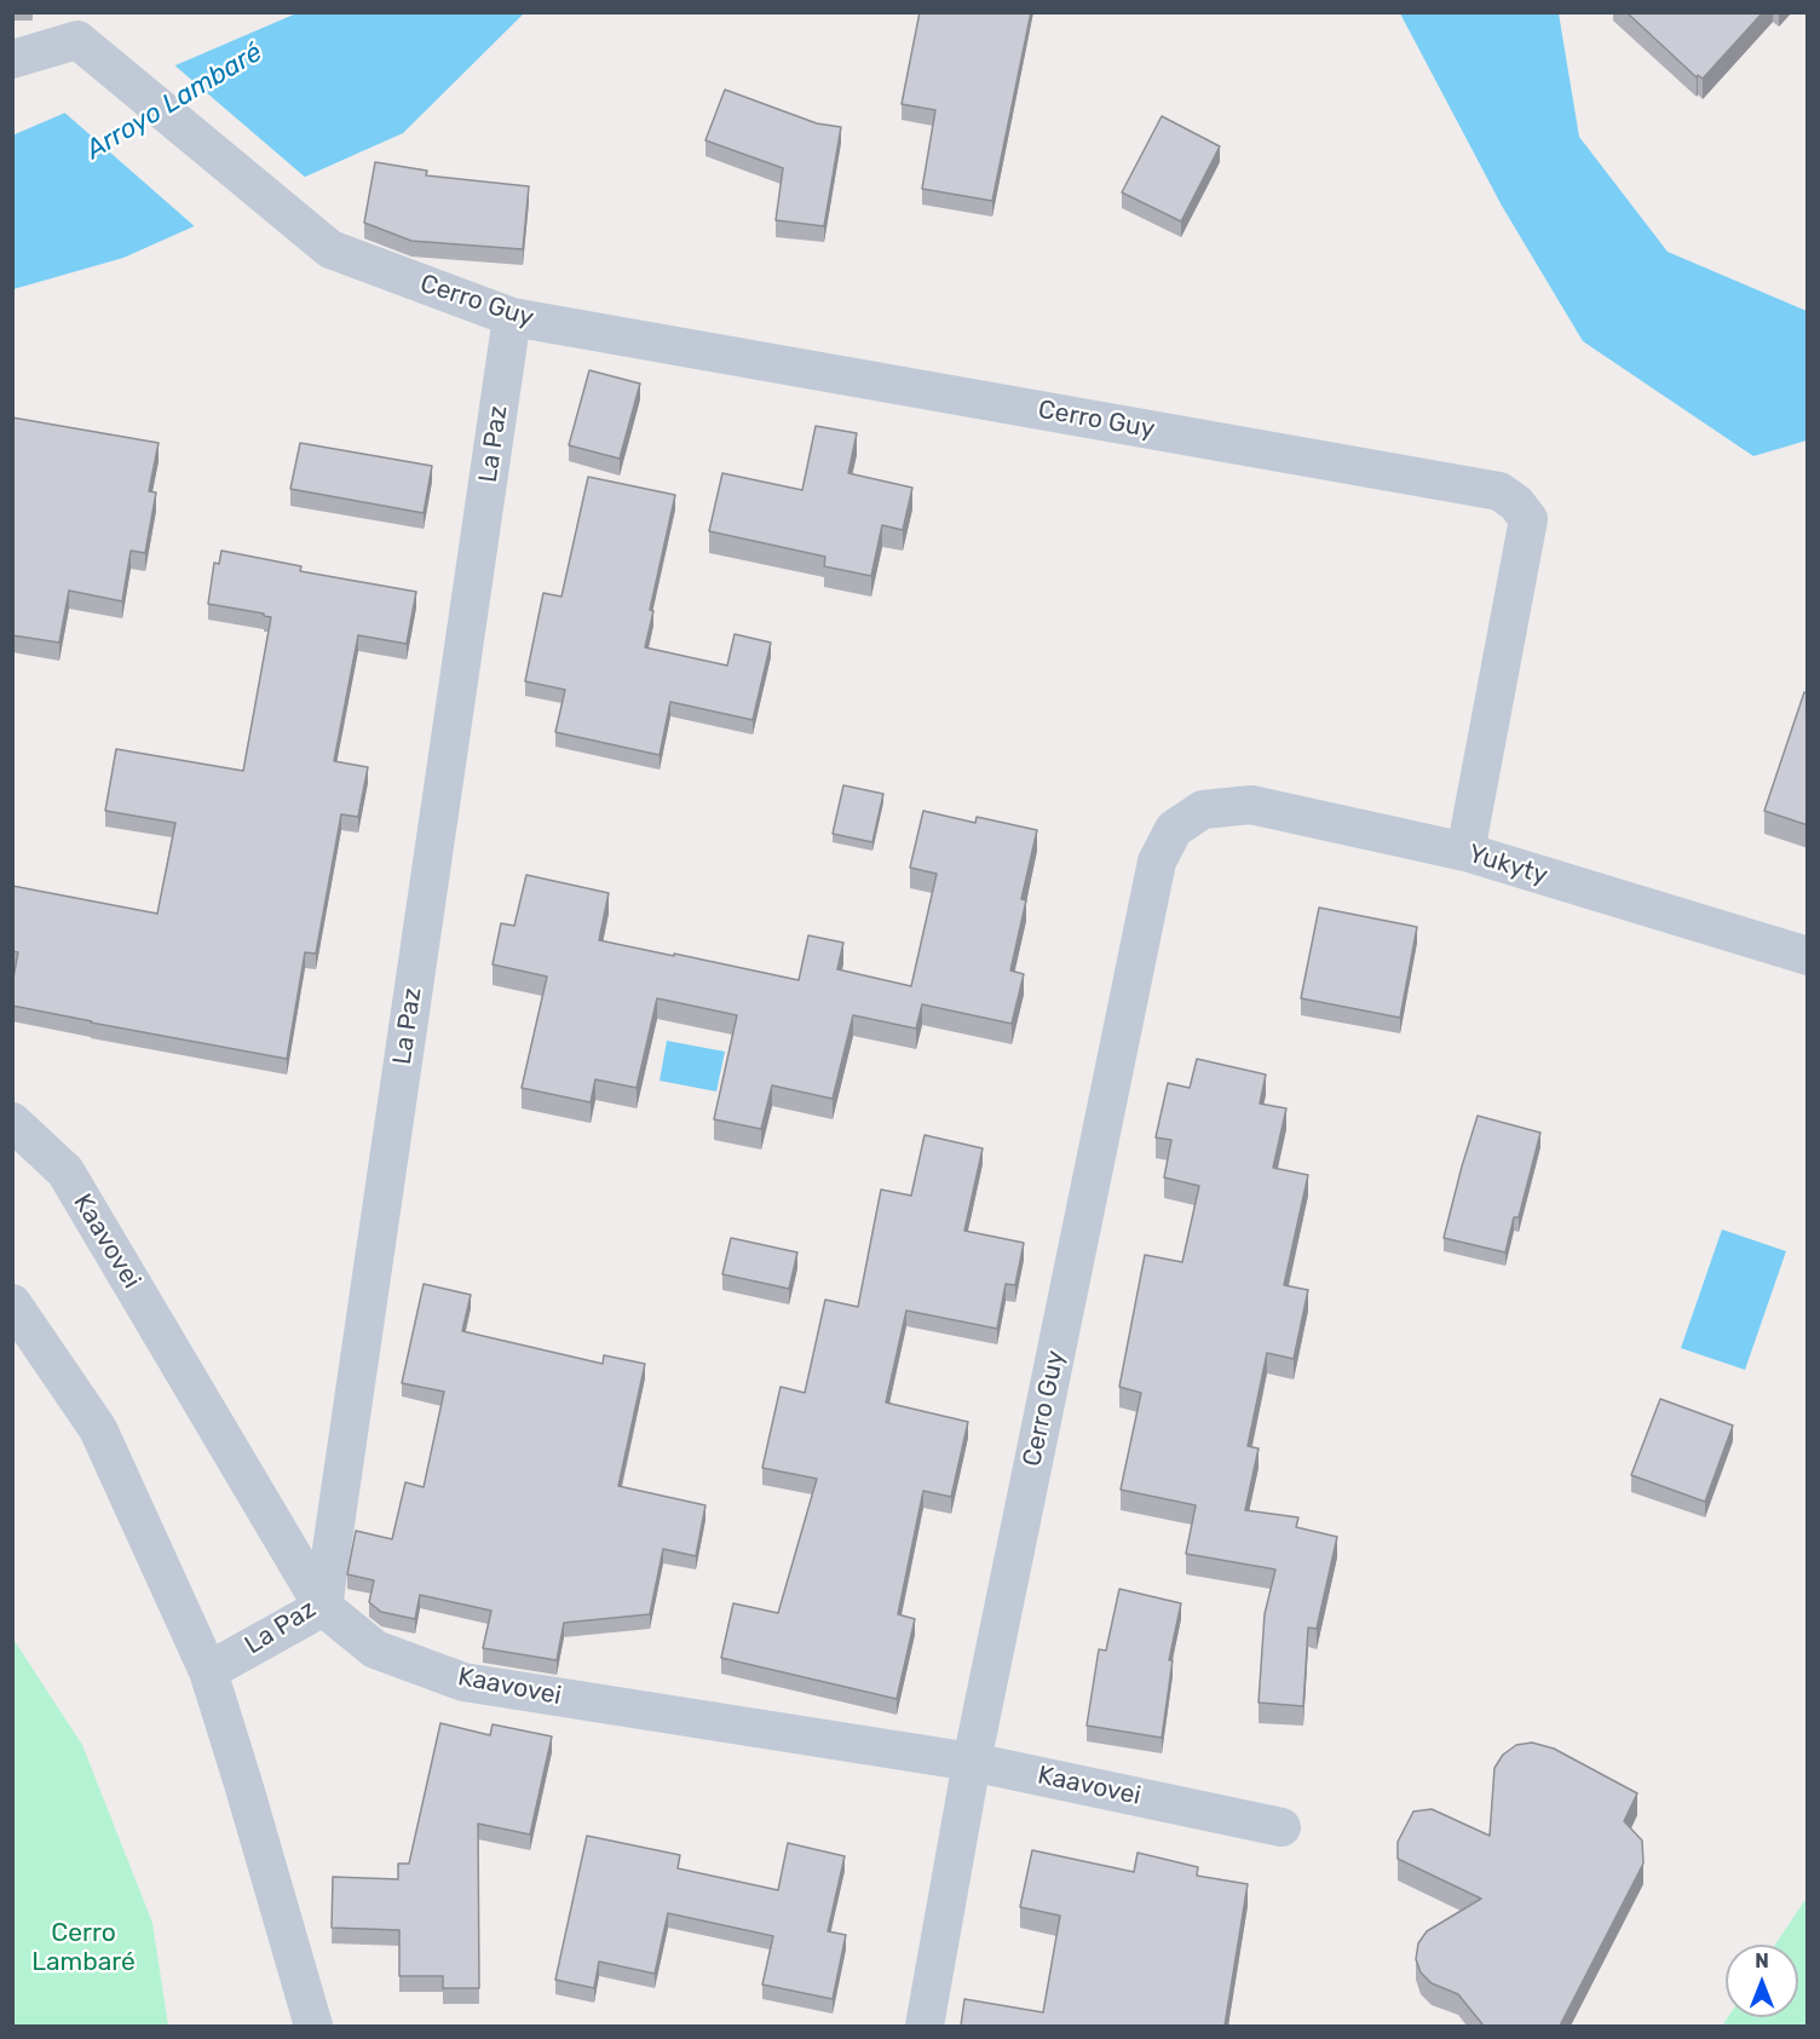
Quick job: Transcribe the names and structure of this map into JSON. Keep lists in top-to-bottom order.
{
  "streets": {
    "street": [
      "Cerro Guy",
      "La Paz",
      "Yukyty",
      "Kaavovei"
    ]
  },
  "crossings": [
    ["Cerro Guy", "La Paz"],
    ["Cerro Guy", "Yukyty"],
    ["Cerro Guy", "Kaavovei"],
    ["La Paz", "Kaavovei"]
  ],
  "water": ["Arroyo Lambaré"],
  "parks": ["Cerro Lambaré"],
  "north": "top"
}
